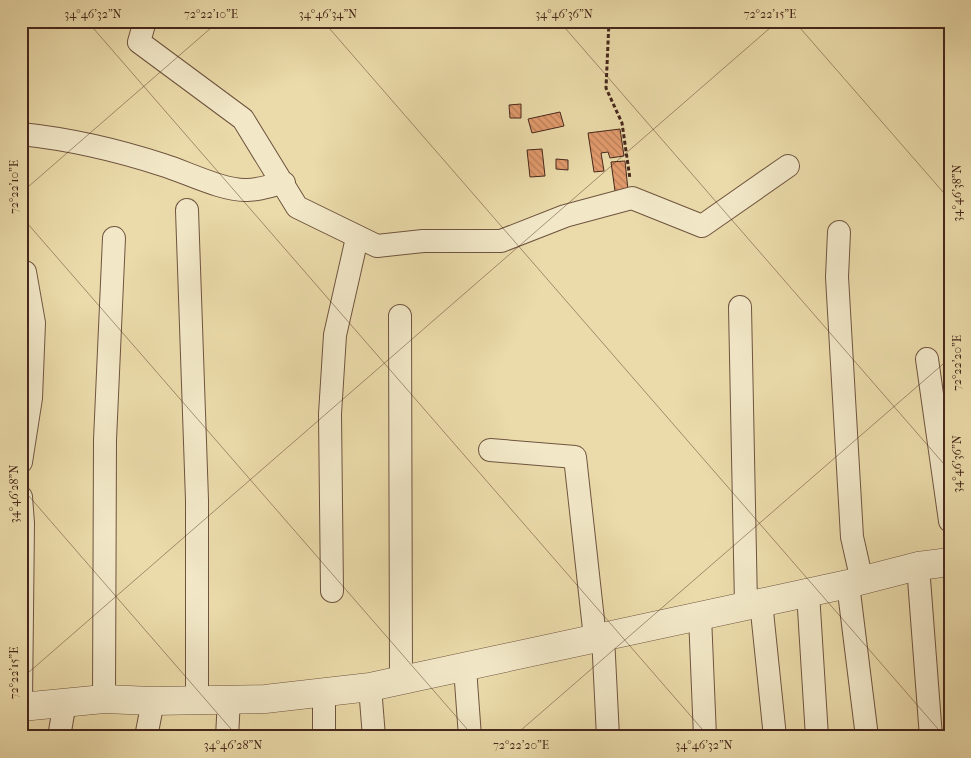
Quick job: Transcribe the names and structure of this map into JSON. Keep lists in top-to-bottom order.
{
  "coordinates": [
    "34°46'32\"N",
    "72°22'10\"E",
    "34°46'34\"N",
    "34°46'36\"N",
    "72°22'15\"E",
    "34°46'38\"N",
    "72°22'20\"E",
    "34°46'28\"N"
  ]
}
